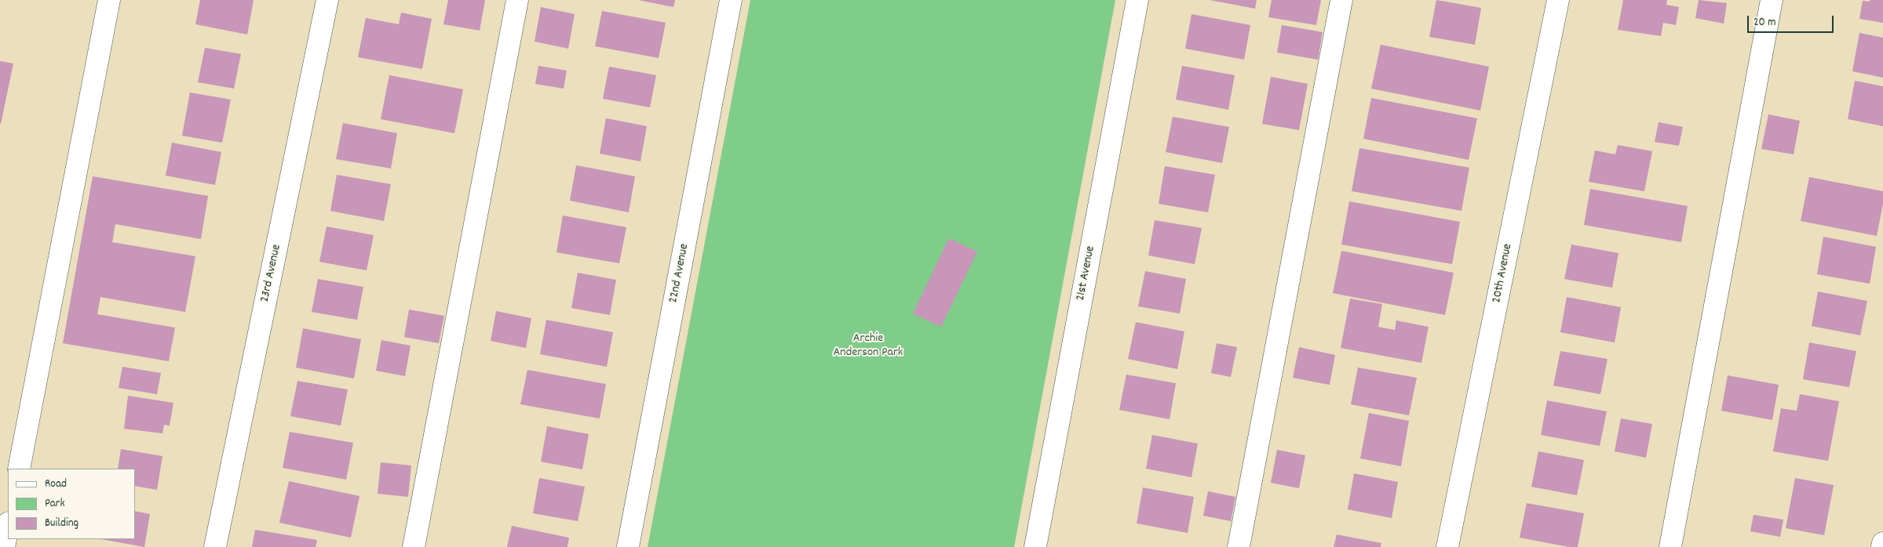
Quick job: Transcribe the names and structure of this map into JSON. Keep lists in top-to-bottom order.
{
  "streets": {
    "street": [
      "23rd Avenue",
      "22nd Avenue",
      "21st Avenue",
      "20th Avenue"
    ]
  },
  "parks": ["Archie Anderson Park"],
  "legend": ["Road", "Park", "Building"],
  "scale_bar": "20 m"
}
